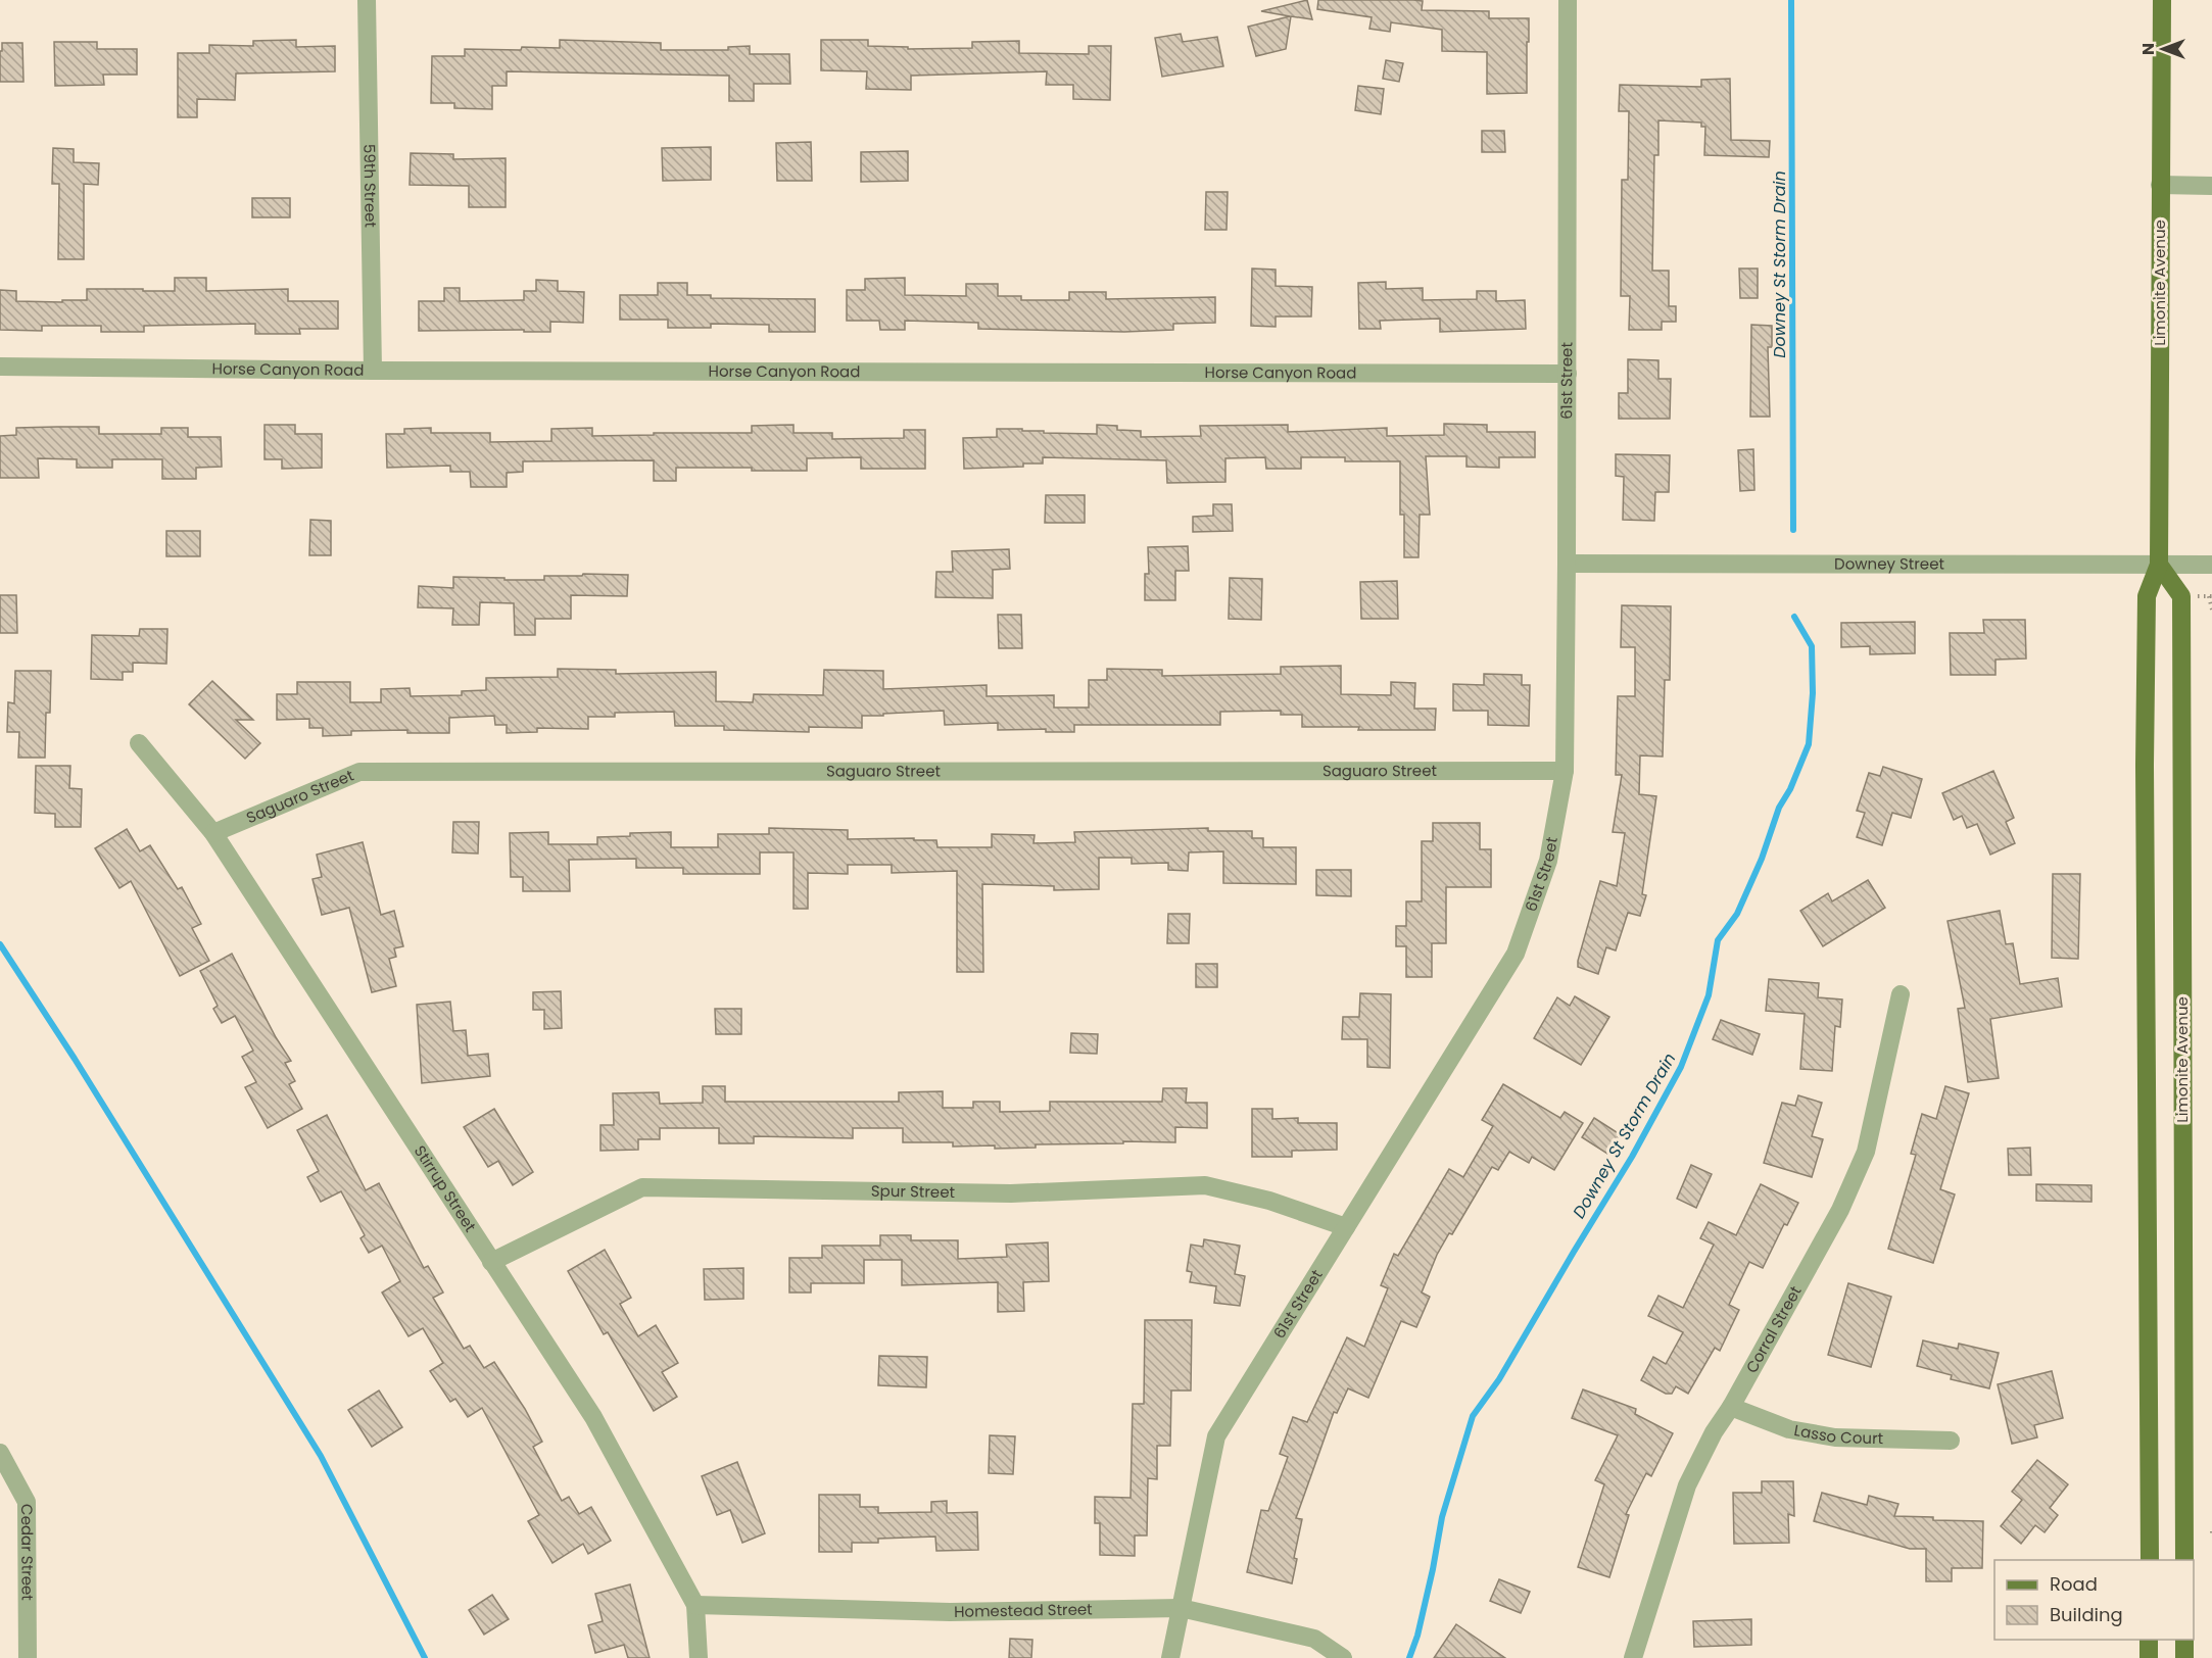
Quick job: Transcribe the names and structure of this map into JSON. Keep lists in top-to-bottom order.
{
  "streets": {
    "main road": ["Limonite Avenue"],
    "street": [
      "59th Street",
      "Horse Canyon Road",
      "61st Street",
      "Downey Street",
      "Saguaro Street",
      "Stirrup Street",
      "Spur Street",
      "Corral Street",
      "Lasso Court",
      "Cedar Street",
      "Homestead Street"
    ]
  },
  "crossings": [
    ["59th Street", "Horse Canyon Road"],
    ["Limonite Avenue", "Downey Street"],
    ["Horse Canyon Road", "61st Street"],
    ["61st Street", "Downey Street"],
    ["61st Street", "Saguaro Street"],
    ["61st Street", "Spur Street"],
    ["61st Street", "Homestead Street"],
    ["Saguaro Street", "Stirrup Street"],
    ["Stirrup Street", "Spur Street"],
    ["Stirrup Street", "Homestead Street"],
    ["Corral Street", "Lasso Court"]
  ],
  "water": ["Downey St Storm Drain"],
  "legend": ["Road", "Building"],
  "north": "left"
}
